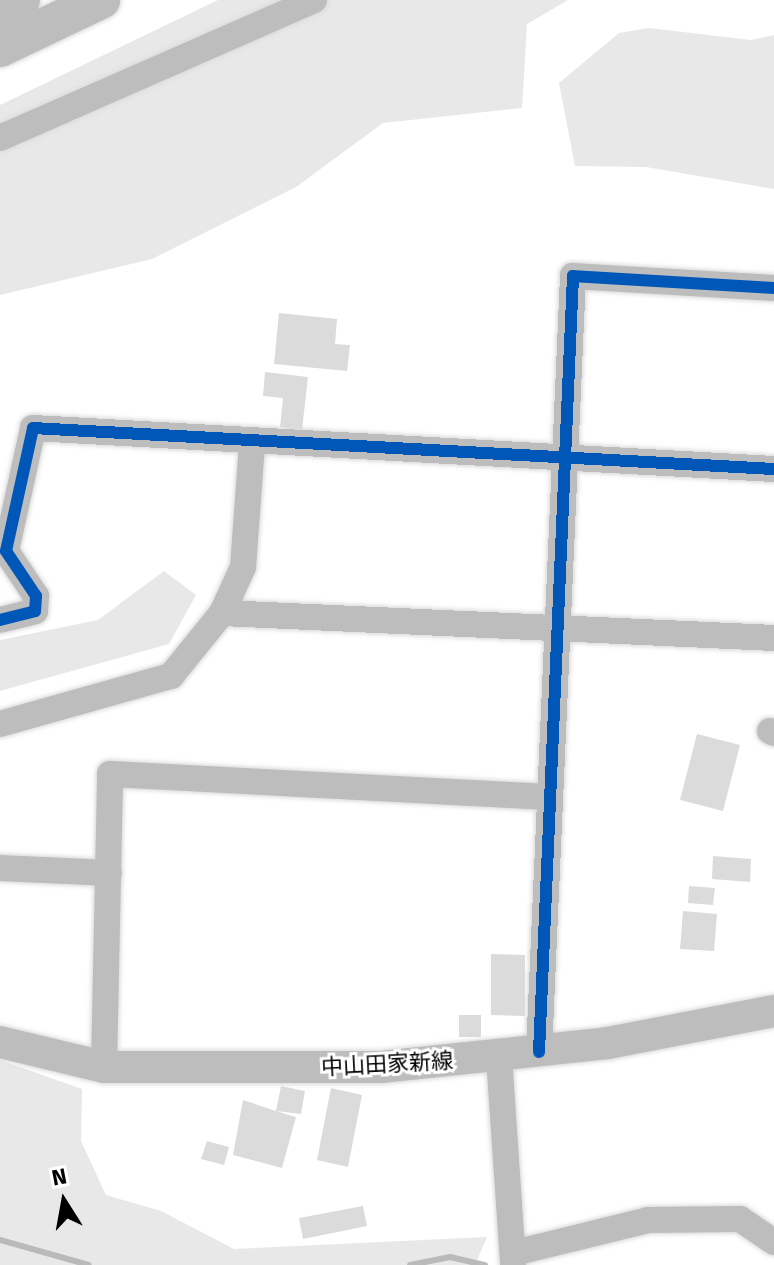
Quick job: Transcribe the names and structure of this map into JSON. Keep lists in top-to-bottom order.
{
  "streets": {
    "main road": ["中山田家新線"]
  },
  "north": "top"
}
